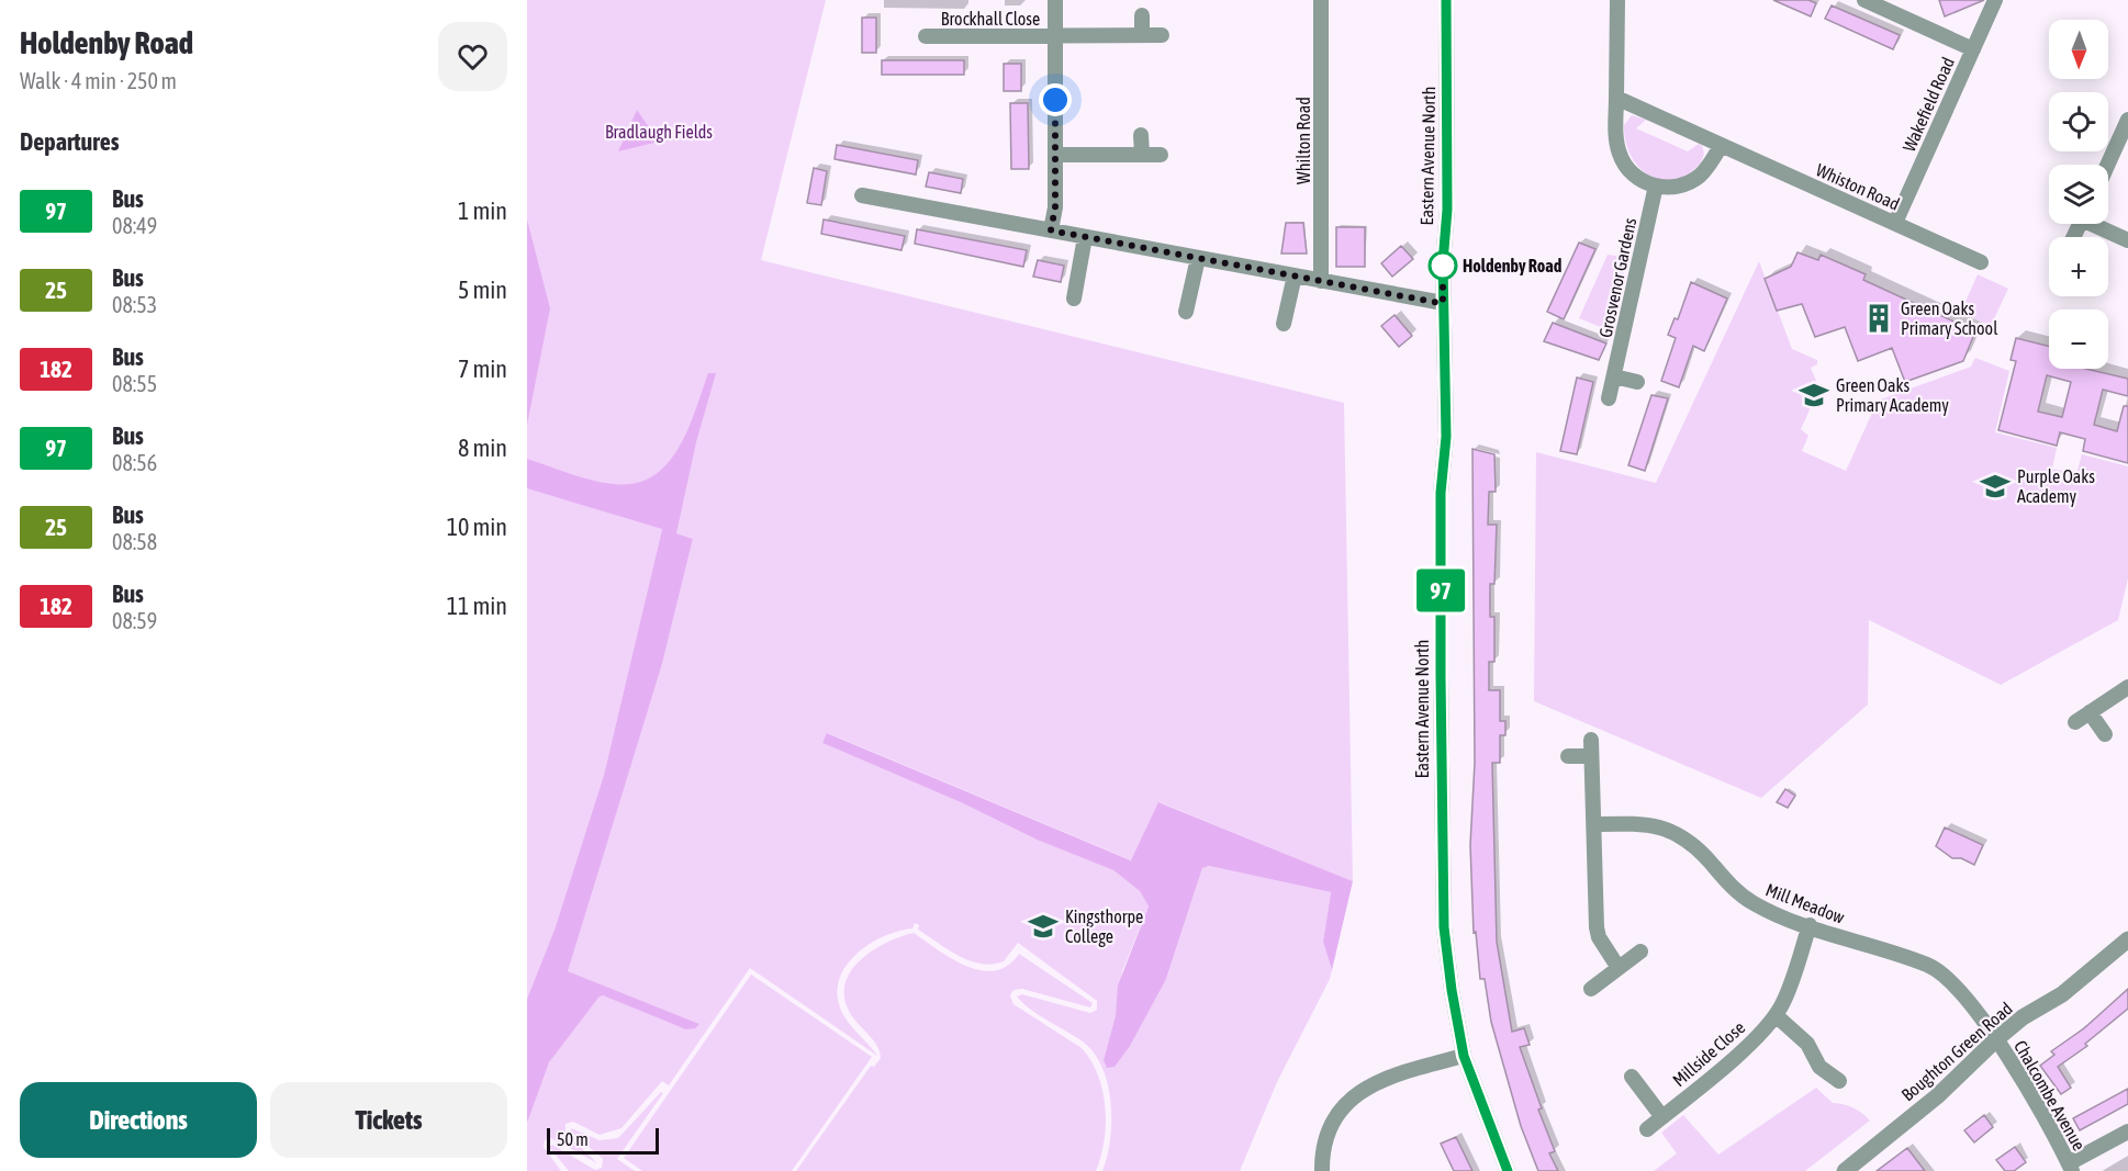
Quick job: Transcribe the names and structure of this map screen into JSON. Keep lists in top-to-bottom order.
{
  "streets": {
    "street": [
      "Brockhall Close",
      "Wakefield Road",
      "Whilton Road",
      "Eastern Avenue North",
      "Whiston Road",
      "Grosvenor Gardens",
      "Mill Meadow",
      "Boughton Green Road",
      "Millside Close",
      "Chalcombe Avenue"
    ]
  },
  "crossings": [
    ["Wakefield Road", "Whiston Road"],
    ["Mill Meadow", "Boughton Green Road"],
    ["Mill Meadow", "Millside Close"],
    ["Mill Meadow", "Chalcombe Avenue"],
    ["Boughton Green Road", "Chalcombe Avenue"]
  ],
  "parks": ["Bradlaugh Fields"],
  "places": {
    "other": ["Holdenby Road"],
    "building": ["Green Oaks Primary School"],
    "school or university": ["Green Oaks Primary Academy", "Purple Oaks Academy", "Kingsthorpe College"]
  },
  "lines": ["bus line 97"],
  "scale_bar": "50 m",
  "north": "bottom",
  "page": {
    "heading": [
      ["Holdenby Road", "Walk · 4 min · 250 m"],
      "Departures"
    ],
    "on_map": "97",
    "map_buttons": ["+", "−"],
    "list": [
      {
        "mark": "97",
        "name": "Bus",
        "note": "08:49",
        "value": "1 min"
      },
      {
        "mark": "25",
        "name": "Bus",
        "note": "08:53",
        "value": "5 min"
      },
      {
        "mark": "182",
        "name": "Bus",
        "note": "08:55",
        "value": "7 min"
      },
      {
        "mark": "97",
        "name": "Bus",
        "note": "08:56",
        "value": "8 min"
      },
      {
        "mark": "25",
        "name": "Bus",
        "note": "08:58",
        "value": "10 min"
      },
      {
        "mark": "182",
        "name": "Bus",
        "note": "08:59",
        "value": "11 min"
      }
    ],
    "buttons": ["Directions", "Tickets"],
    "scale": "50 m"
  }
}
